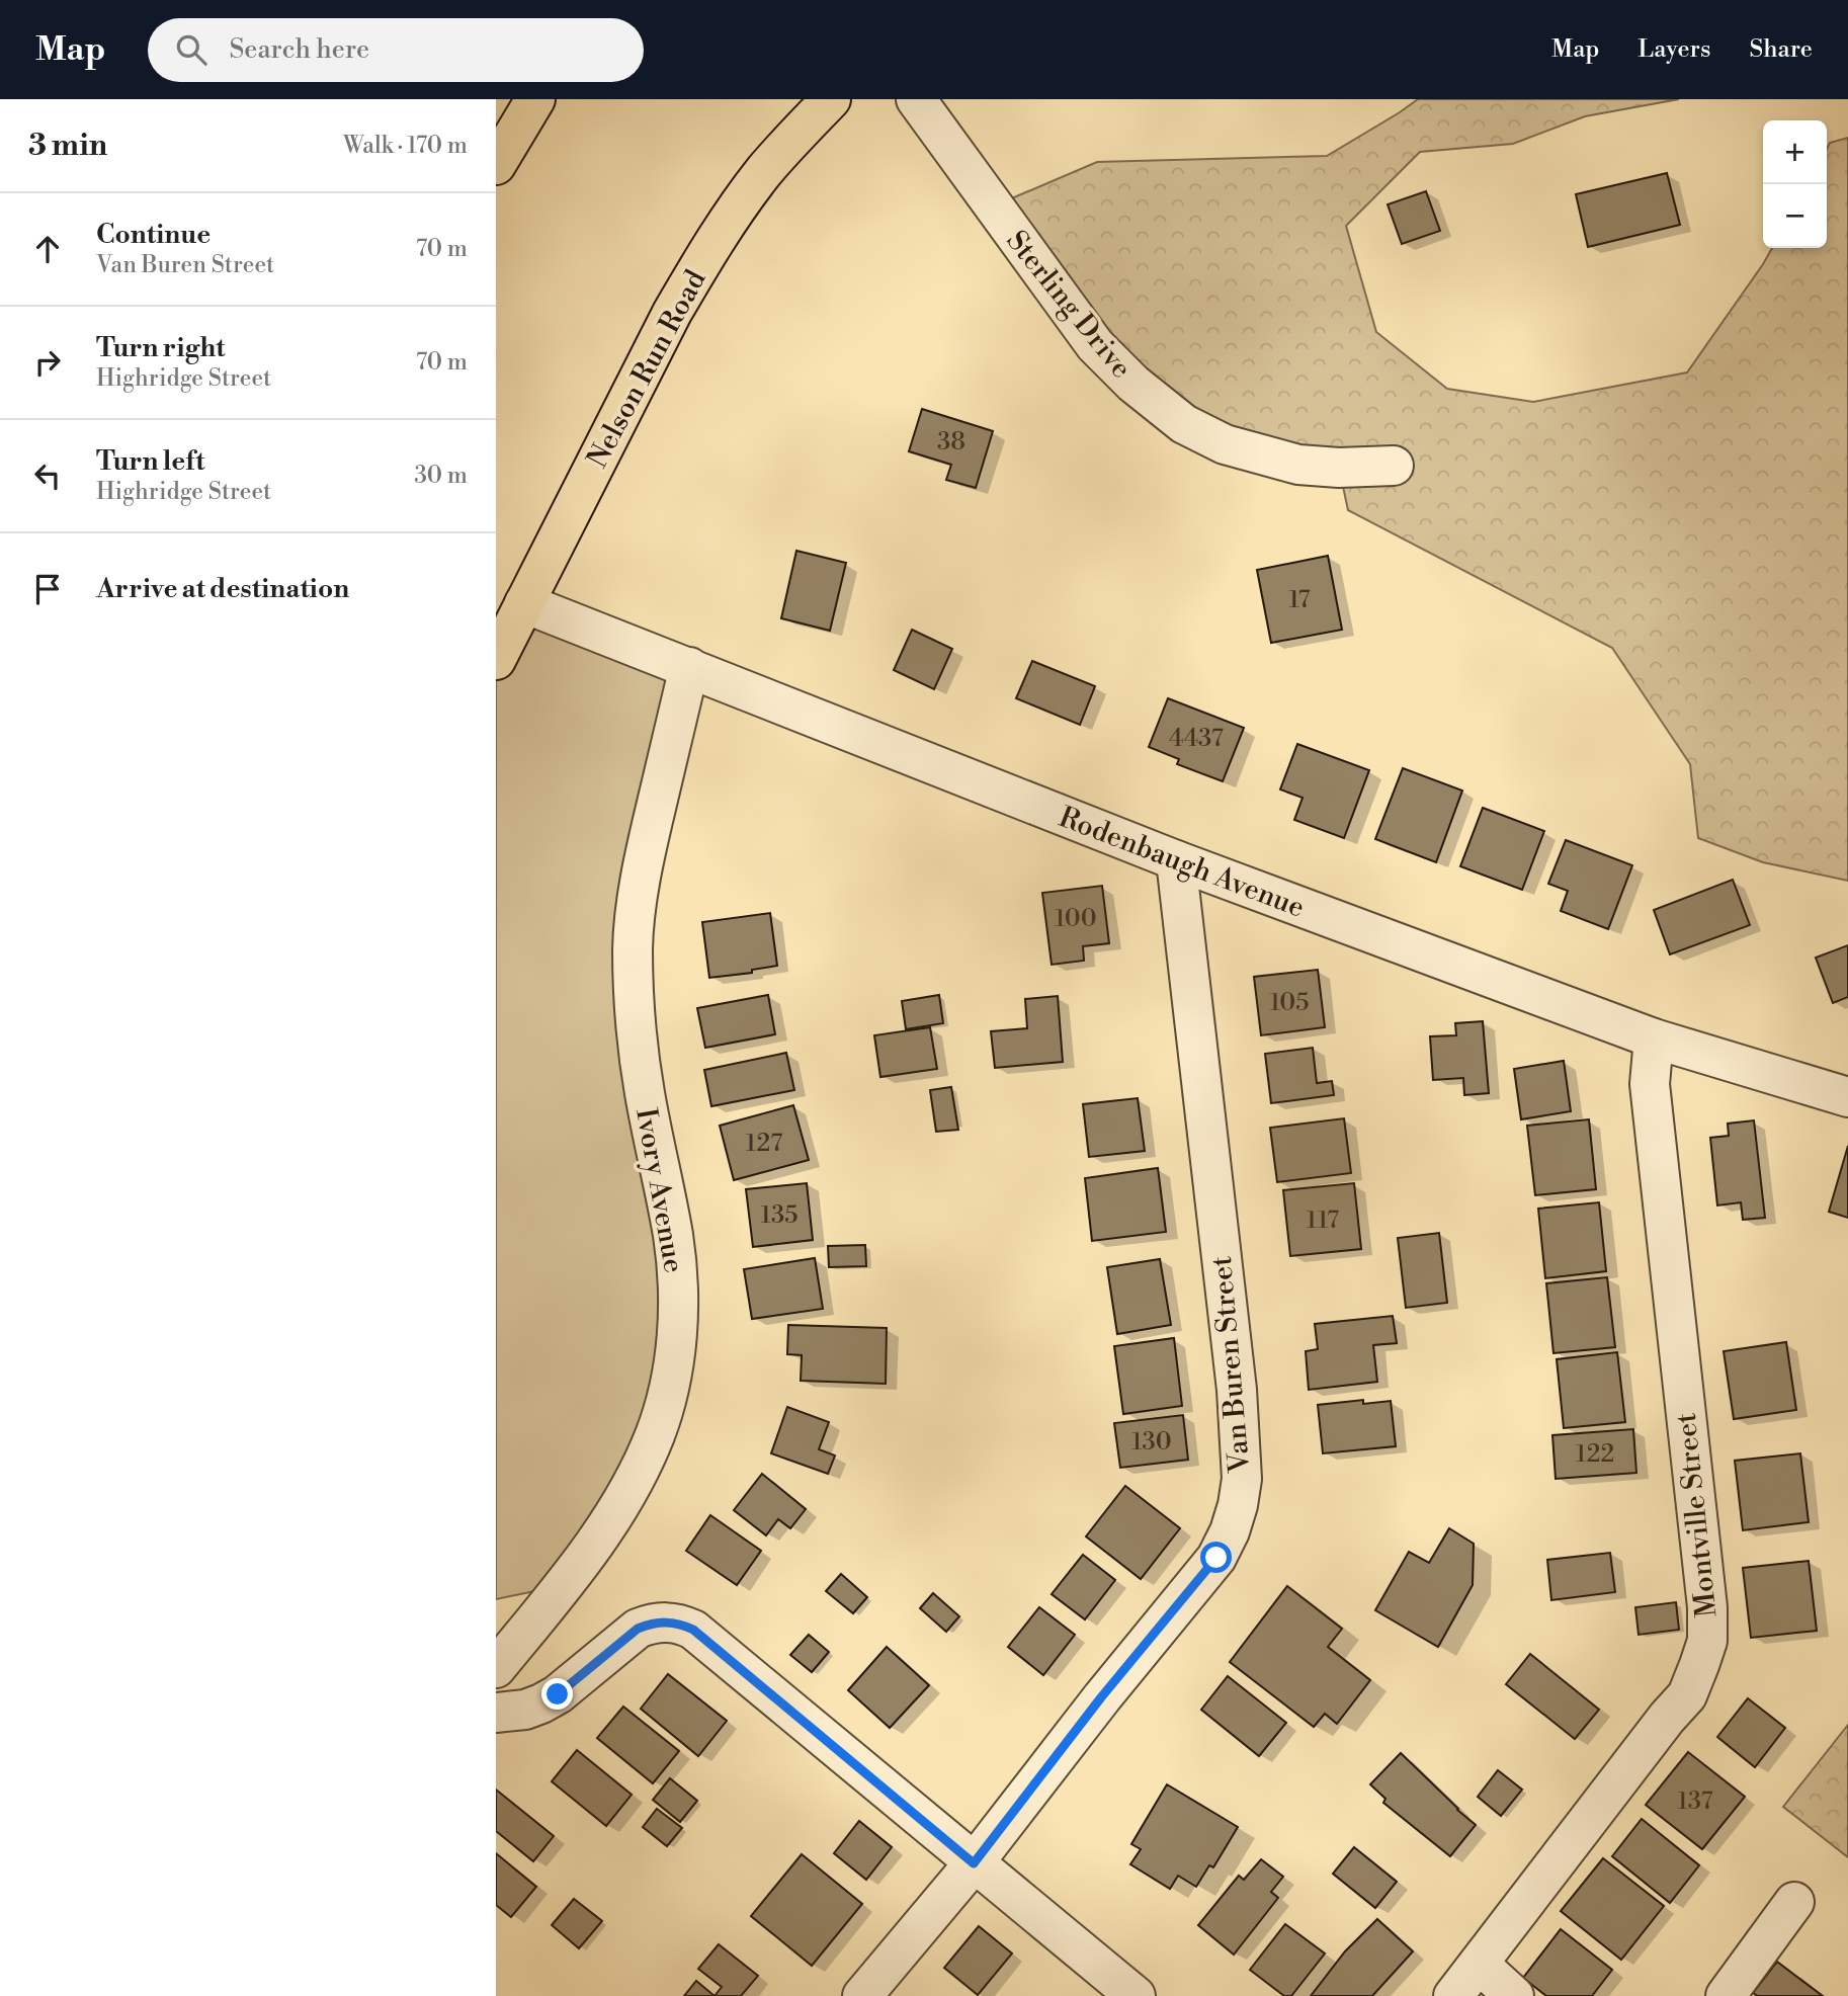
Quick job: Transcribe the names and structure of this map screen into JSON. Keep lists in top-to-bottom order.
{
  "streets": {
    "main road": ["Nelson Run Road"],
    "street": [
      "Sterling Drive",
      "Rodenbaugh Avenue",
      "Ivory Avenue",
      "Van Buren Street",
      "Montville Street"
    ]
  },
  "crossings": [
    ["Nelson Run Road", "Rodenbaugh Avenue"],
    ["Rodenbaugh Avenue", "Ivory Avenue"],
    ["Rodenbaugh Avenue", "Van Buren Street"],
    ["Rodenbaugh Avenue", "Montville Street"]
  ],
  "house_numbers": [
    "38",
    "17",
    "4437",
    "100",
    "105",
    "127",
    "135",
    "117",
    "130",
    "122",
    "137"
  ],
  "page": {
    "header": "Map",
    "search": "Search here",
    "nav": ["Map", "Layers", "Share"],
    "heading": ["3 min", "Walk · 170 m"],
    "map_buttons": ["+", "−"],
    "list": [
      ["Continue", "Van Buren Street", "70 m"],
      ["Turn right", "Highridge Street", "70 m"],
      ["Turn left", "Highridge Street", "30 m"],
      "Arrive at destination"
    ]
  }
}
